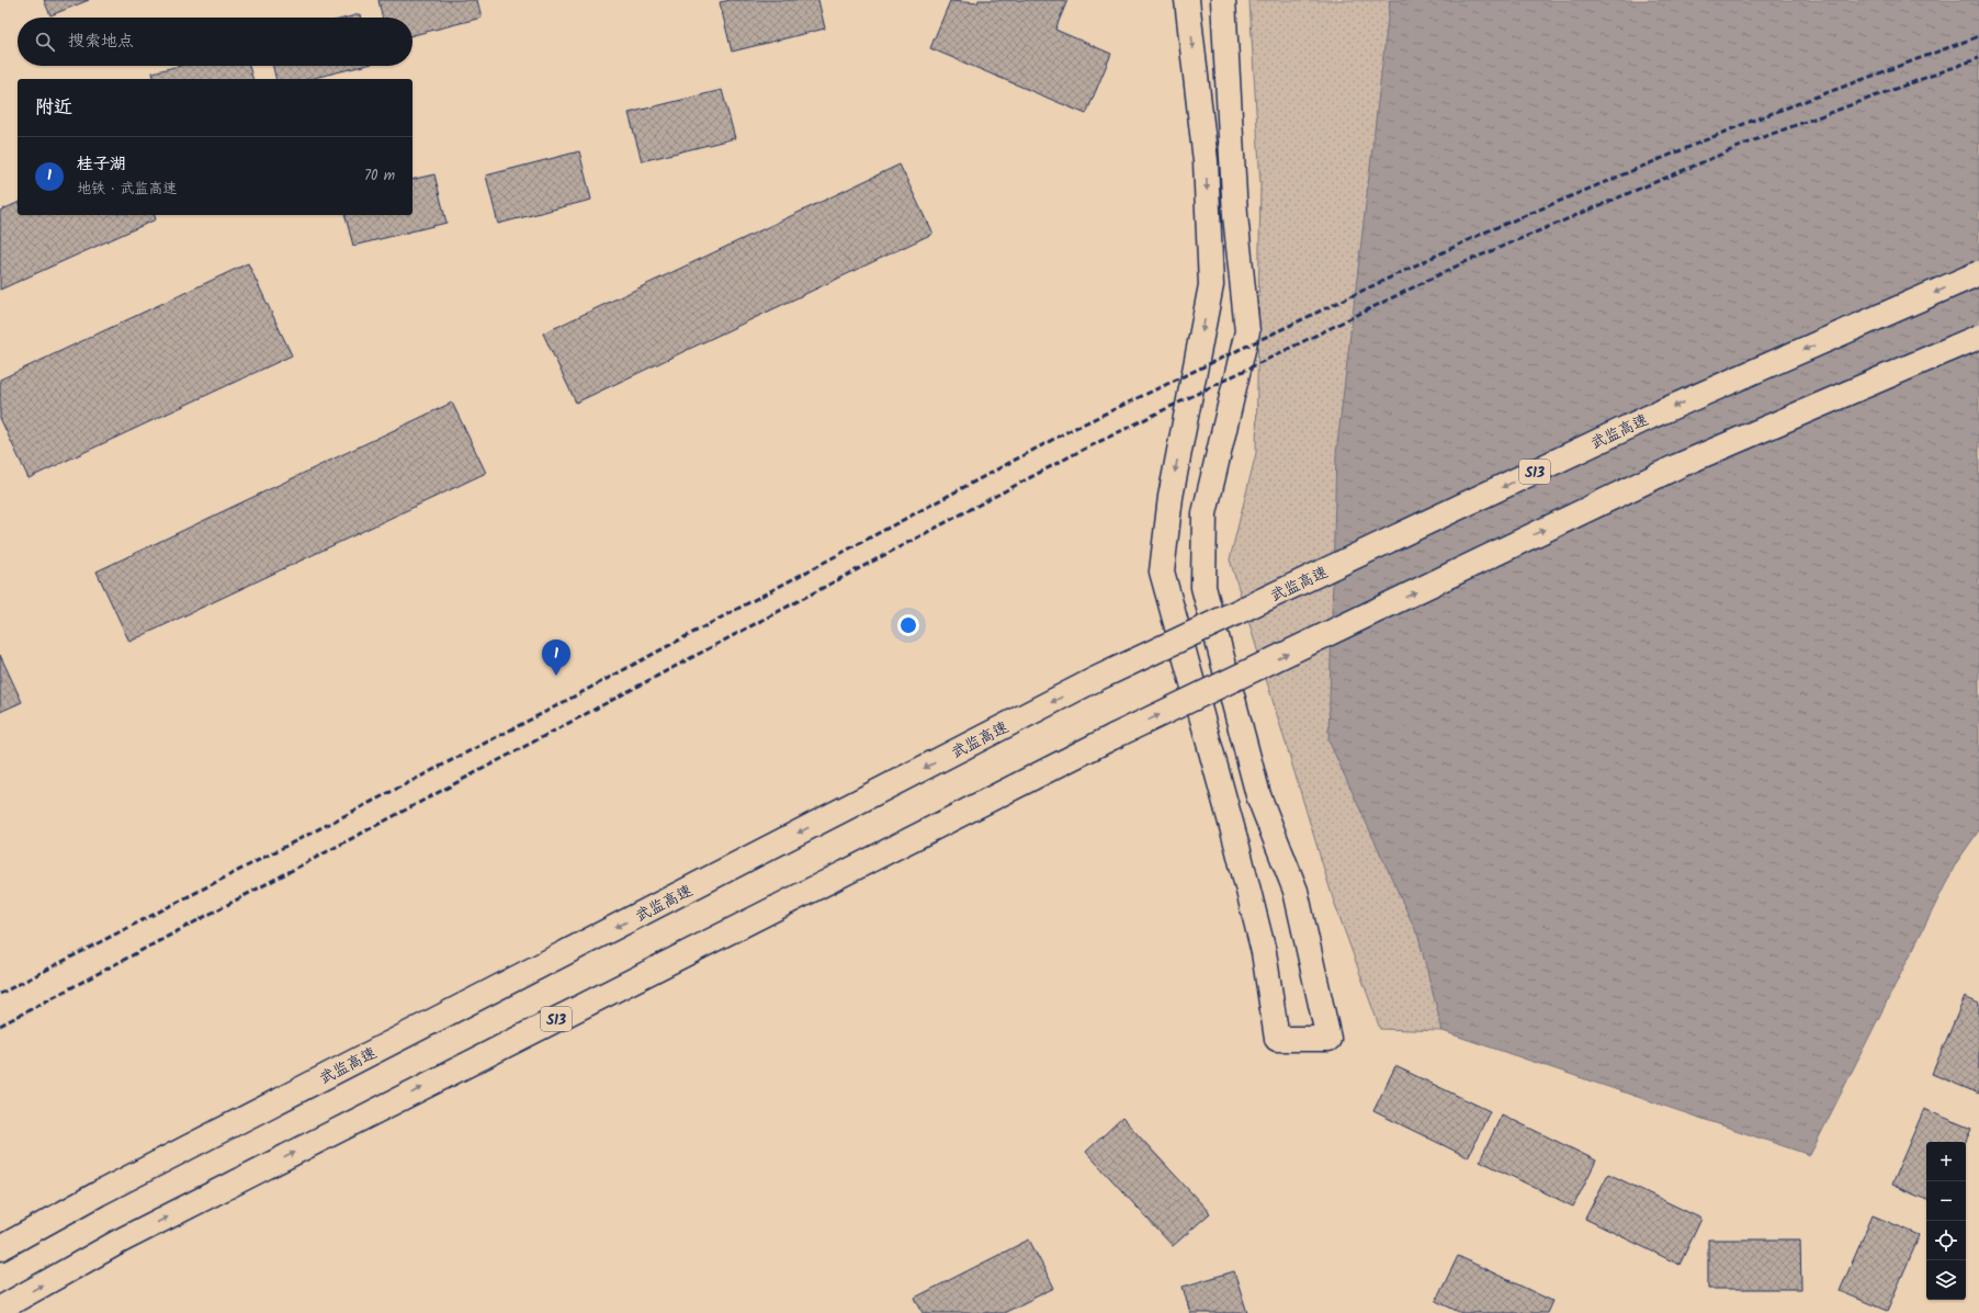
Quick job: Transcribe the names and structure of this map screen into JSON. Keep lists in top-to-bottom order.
{
  "streets": {
    "main road": ["武监高速", "S13"]
  },
  "page": {
    "search": "搜索地点",
    "heading": "附近",
    "list": [
      {
        "mark": "1",
        "name": "桂子湖",
        "note": "地铁 · 武监高速",
        "value": "70 m"
      }
    ],
    "pins": "1",
    "map_buttons": ["+", "−"]
  }
}
